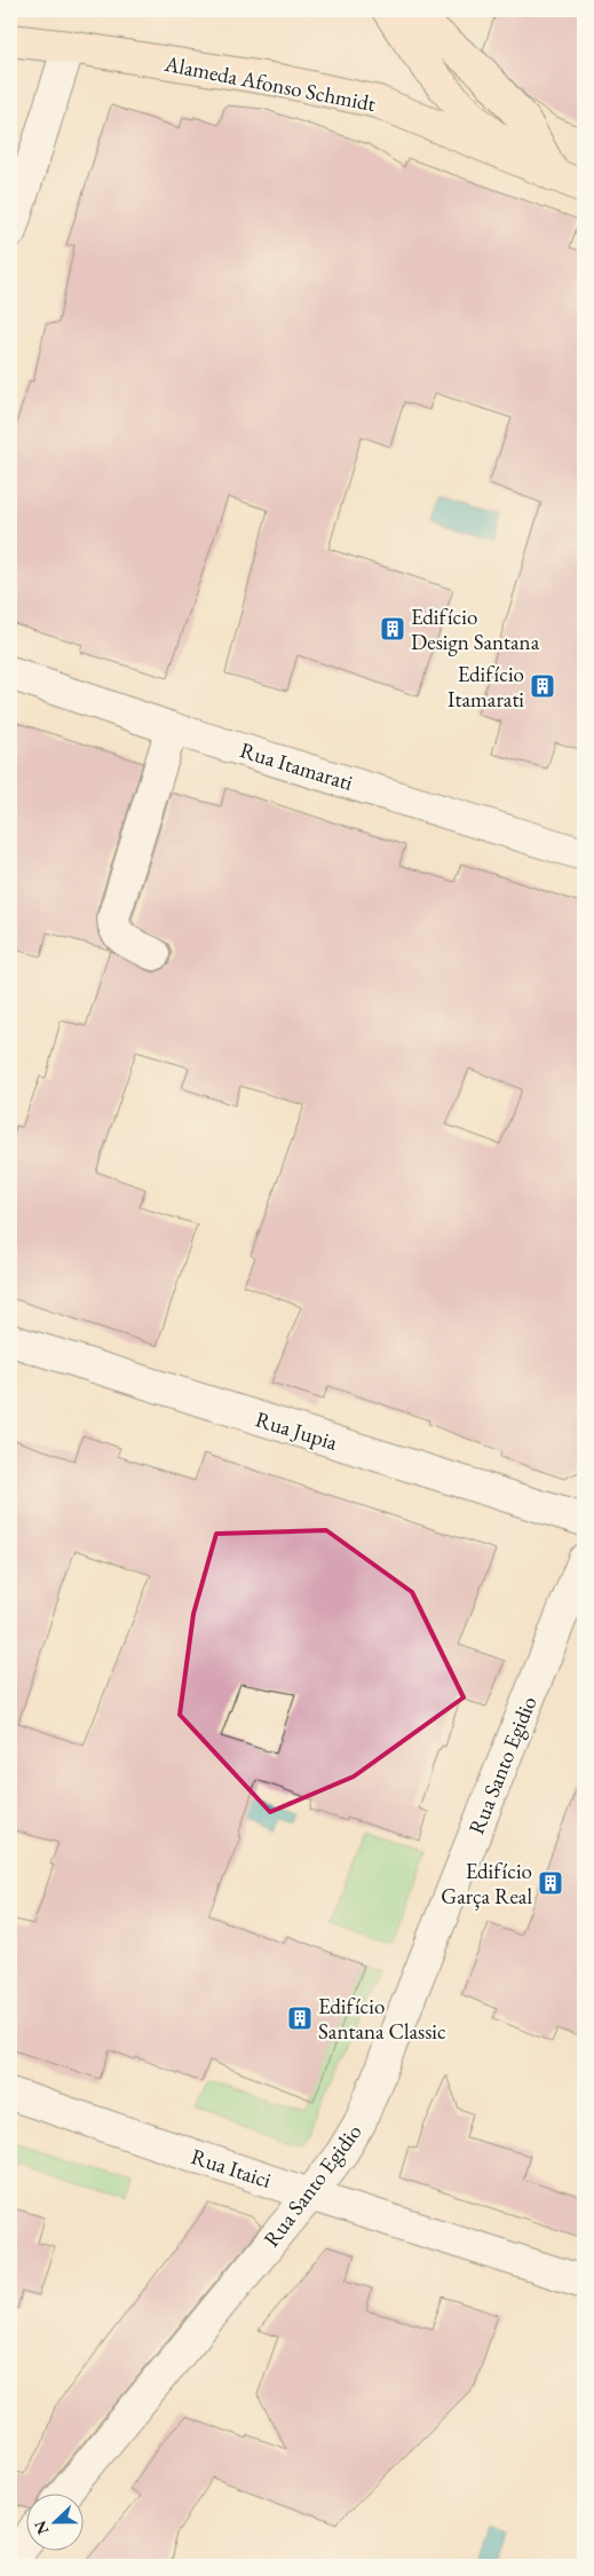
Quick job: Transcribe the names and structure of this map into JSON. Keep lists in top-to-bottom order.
{
  "streets": {
    "main road": ["Alameda Afonso Schmidt"],
    "street": [
      "Rua Itamarati",
      "Rua Jupia",
      "Rua Santo Egidio",
      "Rua Itaici"
    ]
  },
  "crossings": [
    ["Rua Santo Egidio", "Rua Itaici"]
  ],
  "places": {
    "building": [
      "Edifício Design Santana",
      "Edifício Itamarati",
      "Edifício Garça Real",
      "Edifício Santana Classic"
    ]
  },
  "north": "left"
}
